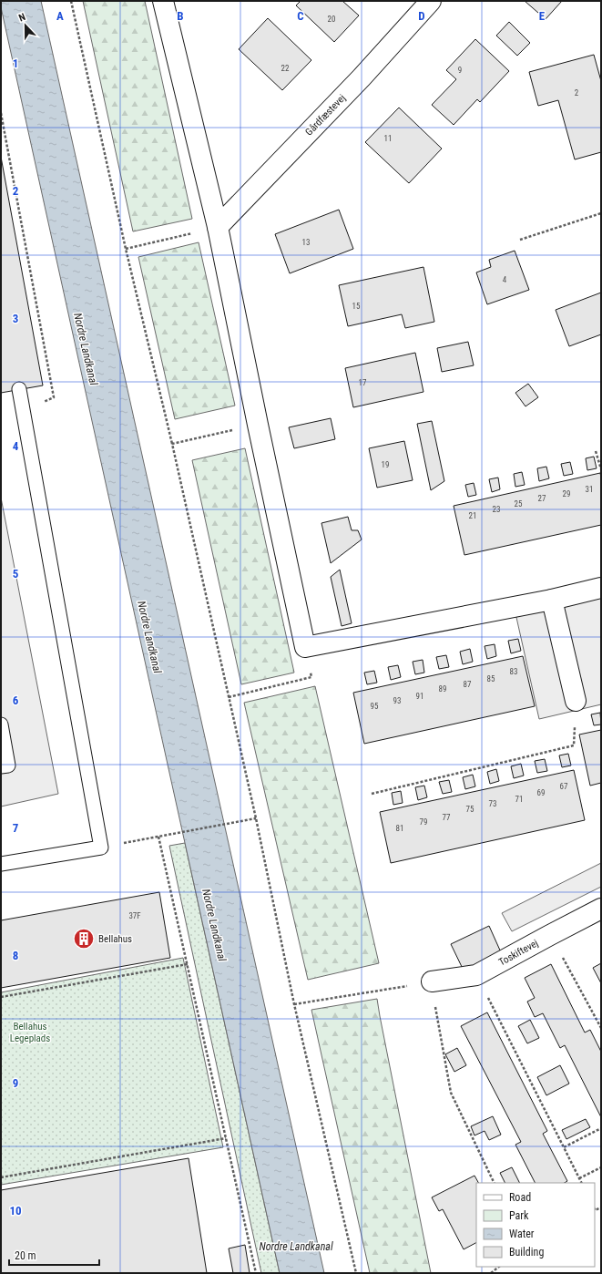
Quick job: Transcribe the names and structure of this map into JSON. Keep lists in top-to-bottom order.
{
  "streets": {
    "street": ["Gårdfæstevej", "Toskiftevej"]
  },
  "water": ["Nordre Landkanal"],
  "parks": ["Bellahus Legeplads"],
  "places": {
    "building": ["Bellahus"]
  },
  "house_numbers": [
    "20",
    "22",
    "9",
    "2",
    "11",
    "13",
    "4",
    "15",
    "17",
    "19",
    "31",
    "29",
    "27",
    "25",
    "23",
    "21",
    "83",
    "85",
    "87",
    "89",
    "91",
    "93",
    "95",
    "67",
    "69",
    "71",
    "73",
    "75",
    "77",
    "79",
    "81",
    "37F"
  ],
  "legend": [
    "Road",
    "Park",
    "Water",
    "Building"
  ],
  "scale_bar": "20 m",
  "north": "top",
  "grid": {
    "columns": [
      "A",
      "B",
      "C",
      "D",
      "E"
    ],
    "rows": [
      "1",
      "2",
      "3",
      "4",
      "5",
      "6",
      "7",
      "8",
      "9",
      "10"
    ]
  }
}
